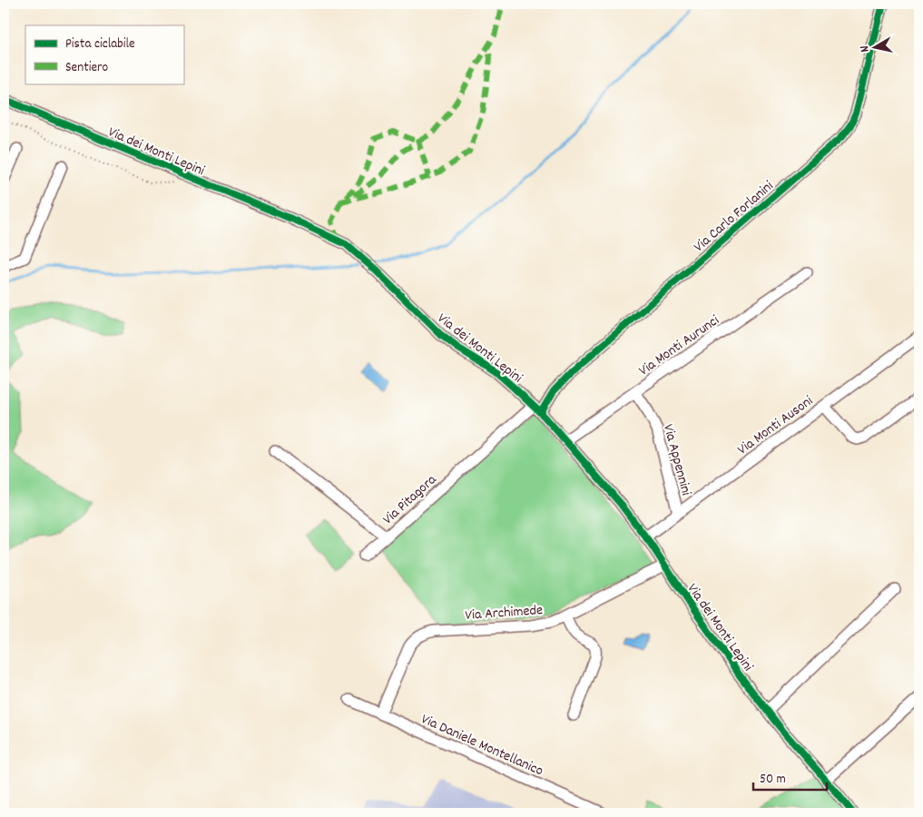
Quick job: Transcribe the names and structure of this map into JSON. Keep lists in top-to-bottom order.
{
  "streets": {
    "street": [
      "Via dei Monti Lepini",
      "Via Carlo Forlanini",
      "Via Monti Aurunci",
      "Via Monti Ausoni",
      "Via Appennini",
      "Via Pitagora",
      "Via Archimede",
      "Via Daniele Montellanico"
    ]
  },
  "crossings": [
    ["Via dei Monti Lepini", "Via Carlo Forlanini"],
    ["Via dei Monti Lepini", "Via Monti Aurunci"],
    ["Via dei Monti Lepini", "Via Monti Ausoni"],
    ["Via dei Monti Lepini", "Via Pitagora"],
    ["Via dei Monti Lepini", "Via Archimede"],
    ["Via Carlo Forlanini", "Via Pitagora"],
    ["Via Monti Aurunci", "Via Appennini"],
    ["Via Monti Ausoni", "Via Appennini"],
    ["Via Archimede", "Via Daniele Montellanico"]
  ],
  "legend": ["Pista ciclabile", "Sentiero"],
  "scale_bar": "50 m",
  "north": "left"
}
